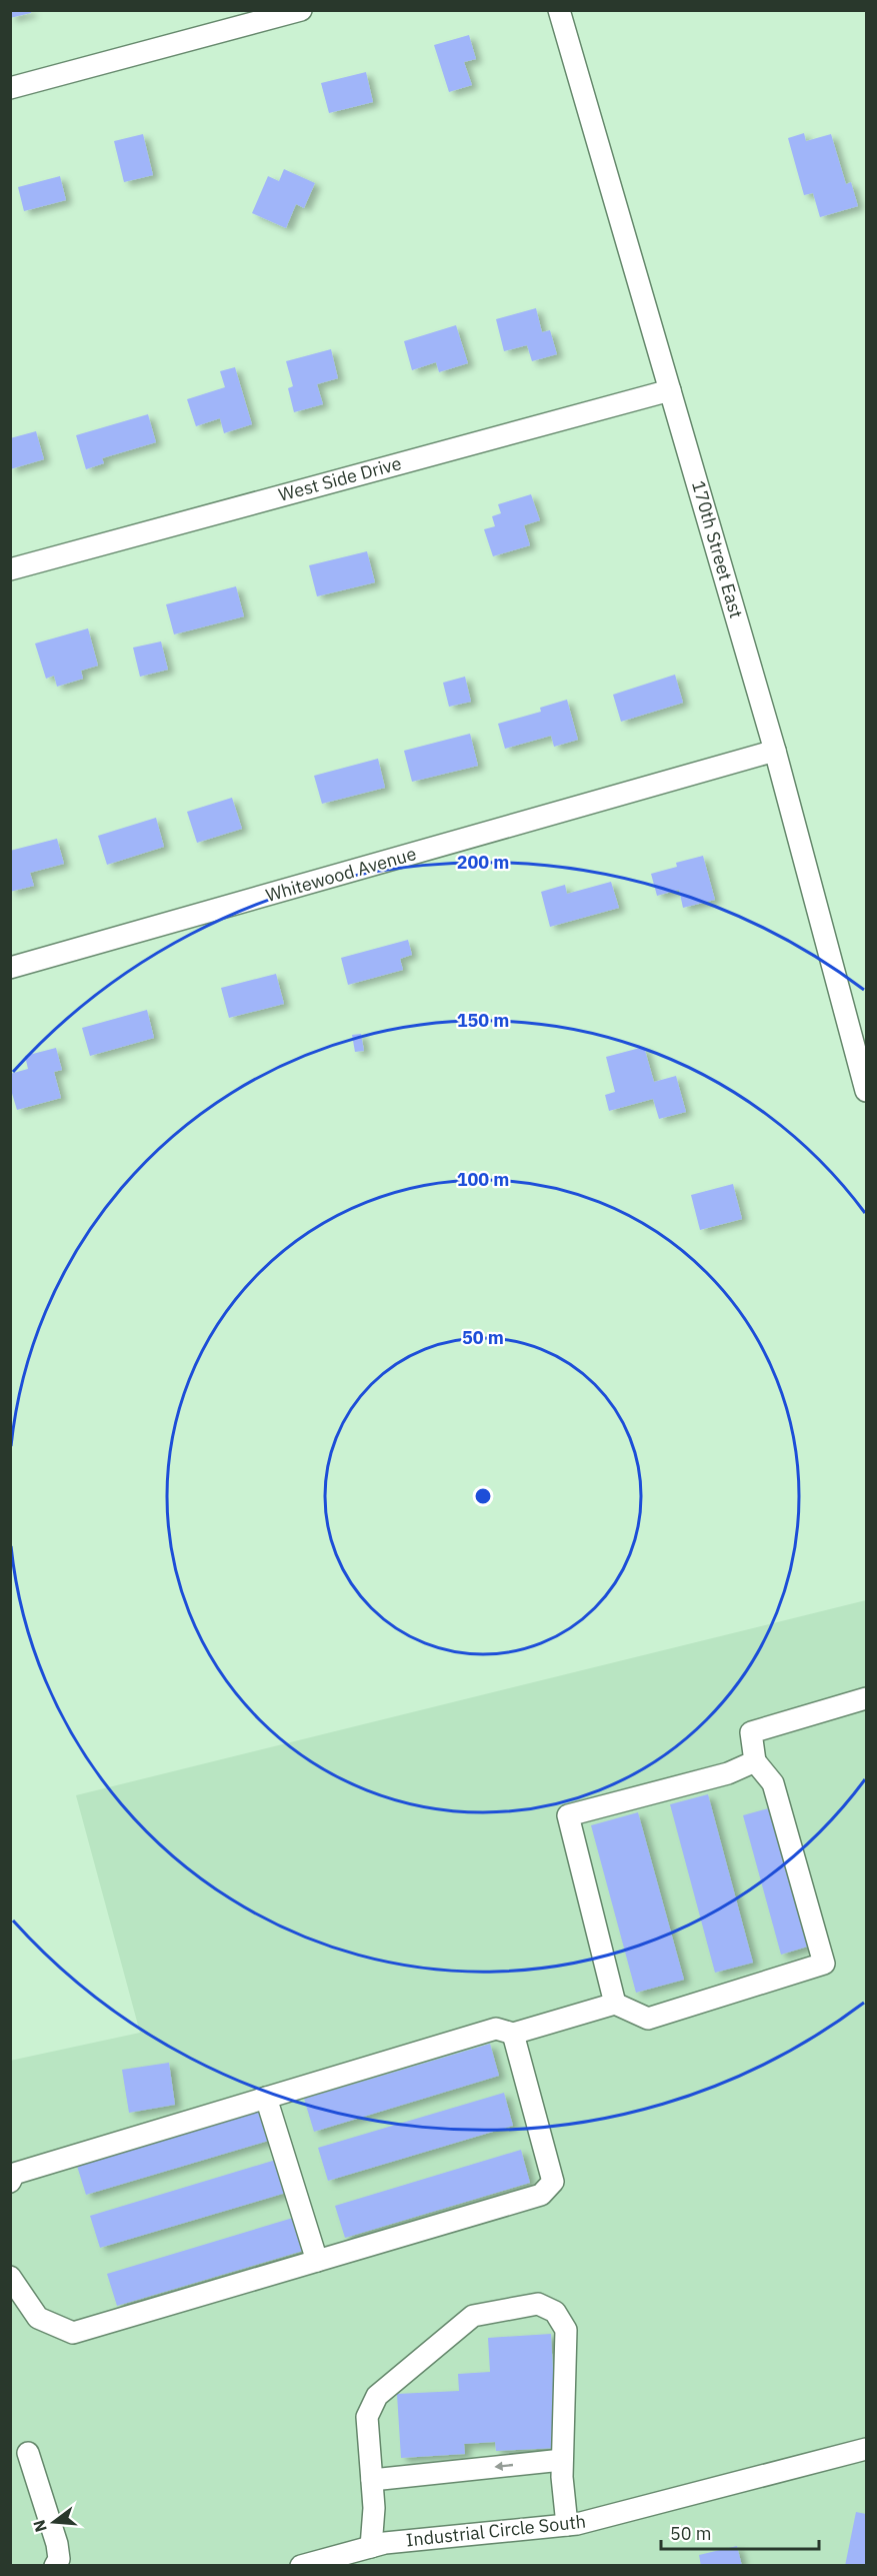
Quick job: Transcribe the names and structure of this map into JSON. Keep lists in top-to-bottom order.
{
  "streets": {
    "street": [
      "West Side Drive",
      "170th Street East",
      "Whitewood Avenue",
      "Industrial Circle South"
    ]
  },
  "crossings": [
    ["West Side Drive", "170th Street East"],
    ["170th Street East", "Whitewood Avenue"]
  ],
  "scale_bar": "50 m",
  "north": "left",
  "rings": [
    "200 m",
    "150 m",
    "100 m",
    "50 m"
  ]
}
